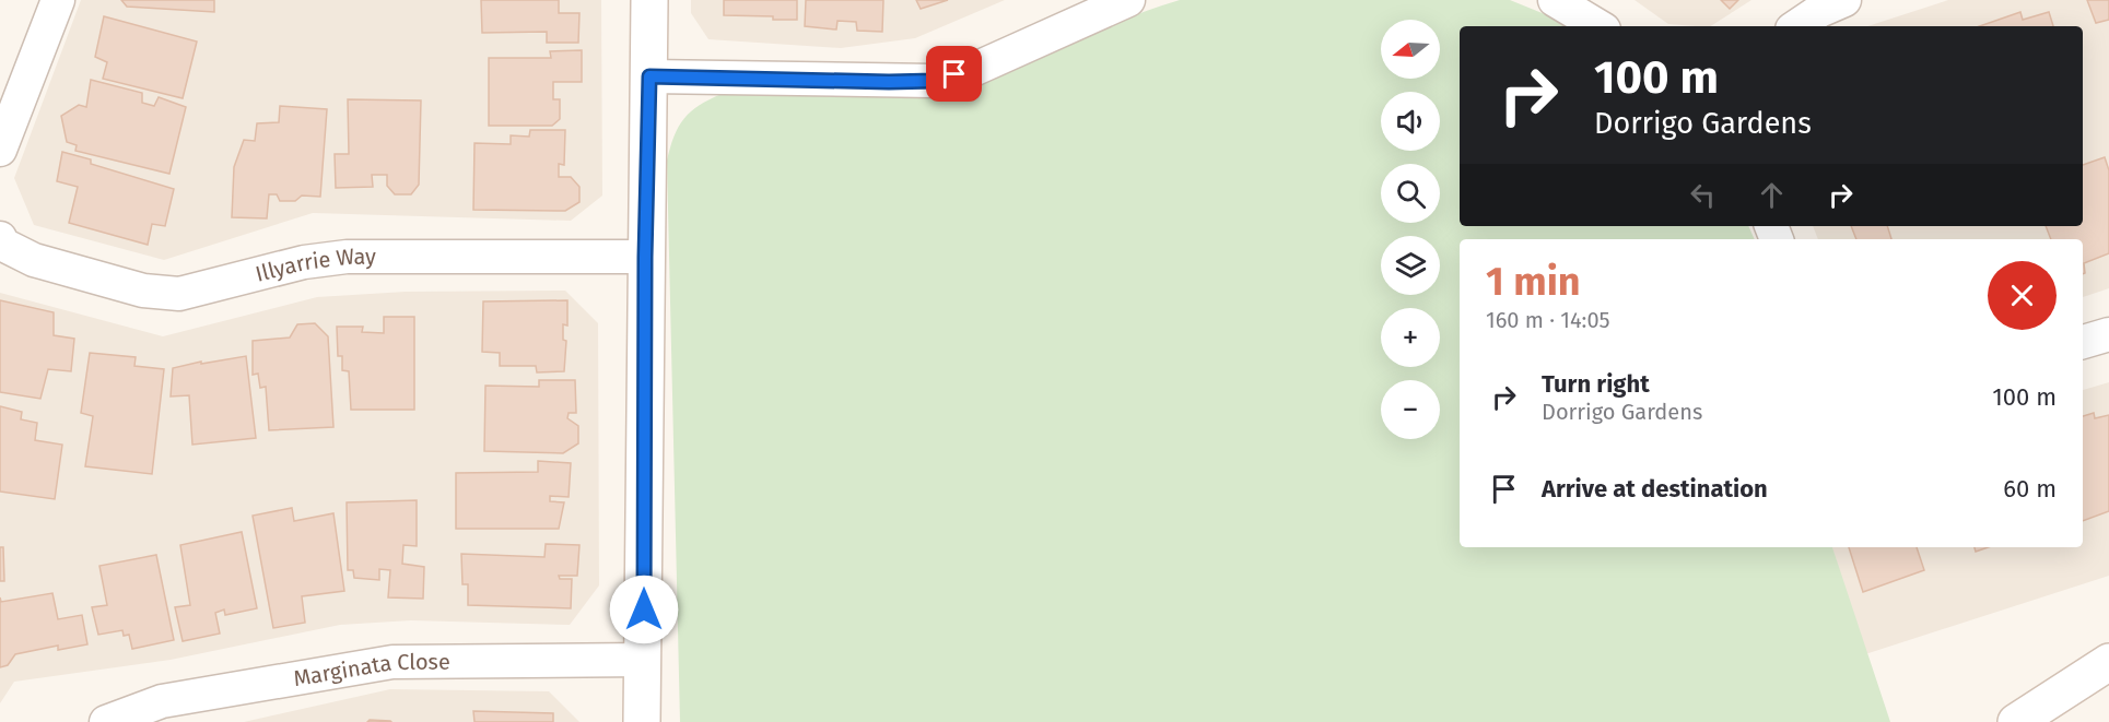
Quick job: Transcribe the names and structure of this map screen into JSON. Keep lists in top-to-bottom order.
{
  "streets": {
    "street": ["Illyarrie Way", "Marginata Close"]
  },
  "north": "left",
  "page": {
    "map_buttons": ["+", "−"],
    "turn": ["100 m", "Dorrigo Gardens"],
    "heading": ["1 min", "160 m · 14:05"],
    "list": [
      {
        "name": "Turn right",
        "note": "Dorrigo Gardens",
        "value": "100 m"
      },
      {
        "name": "Arrive at destination",
        "value": "60 m"
      }
    ]
  }
}
